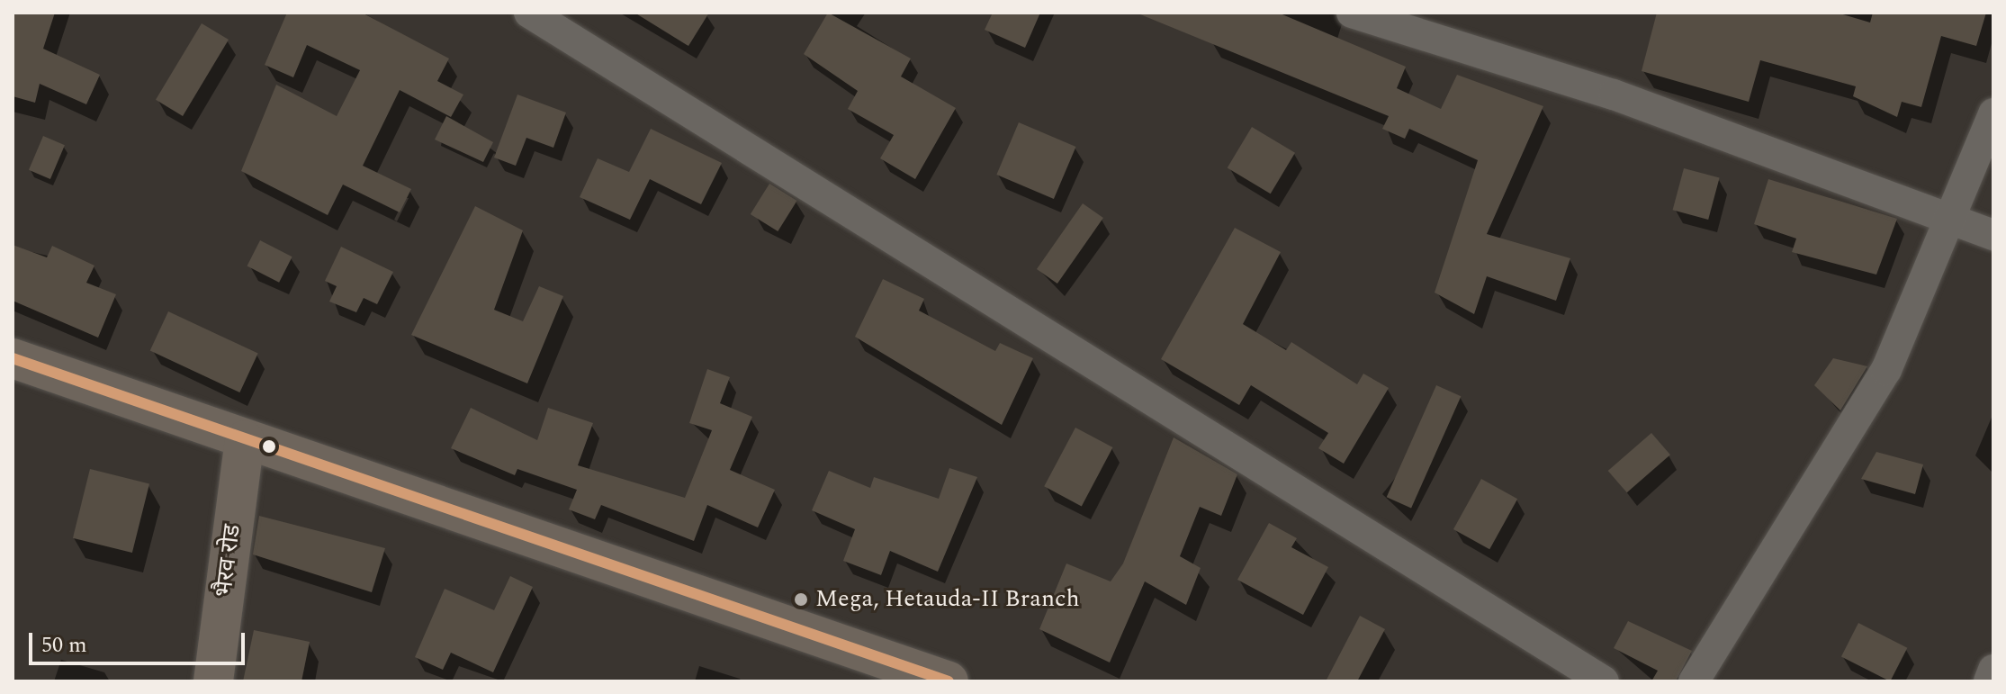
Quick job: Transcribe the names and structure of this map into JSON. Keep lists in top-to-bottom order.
{
  "streets": {
    "main road": ["भैरव रोड"]
  },
  "places": ["Mega, Hetauda-II Branch"],
  "scale_bar": "50 m"
}
